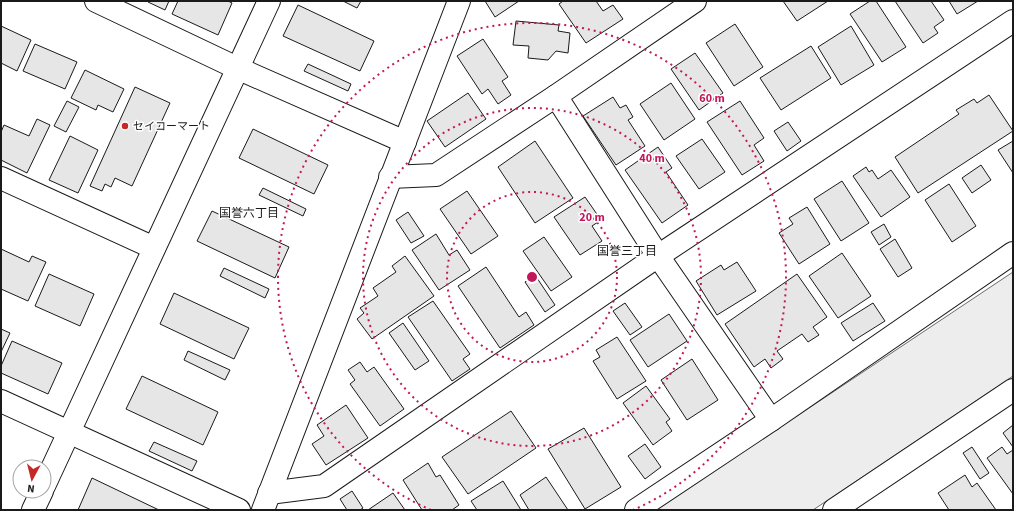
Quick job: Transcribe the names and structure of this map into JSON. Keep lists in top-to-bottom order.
{
  "districts": ["国誉六丁目", "国誉三丁目"],
  "places": ["セイコーマート"],
  "north": "bottom",
  "rings": ["60 m", "40 m", "20 m"]
}
